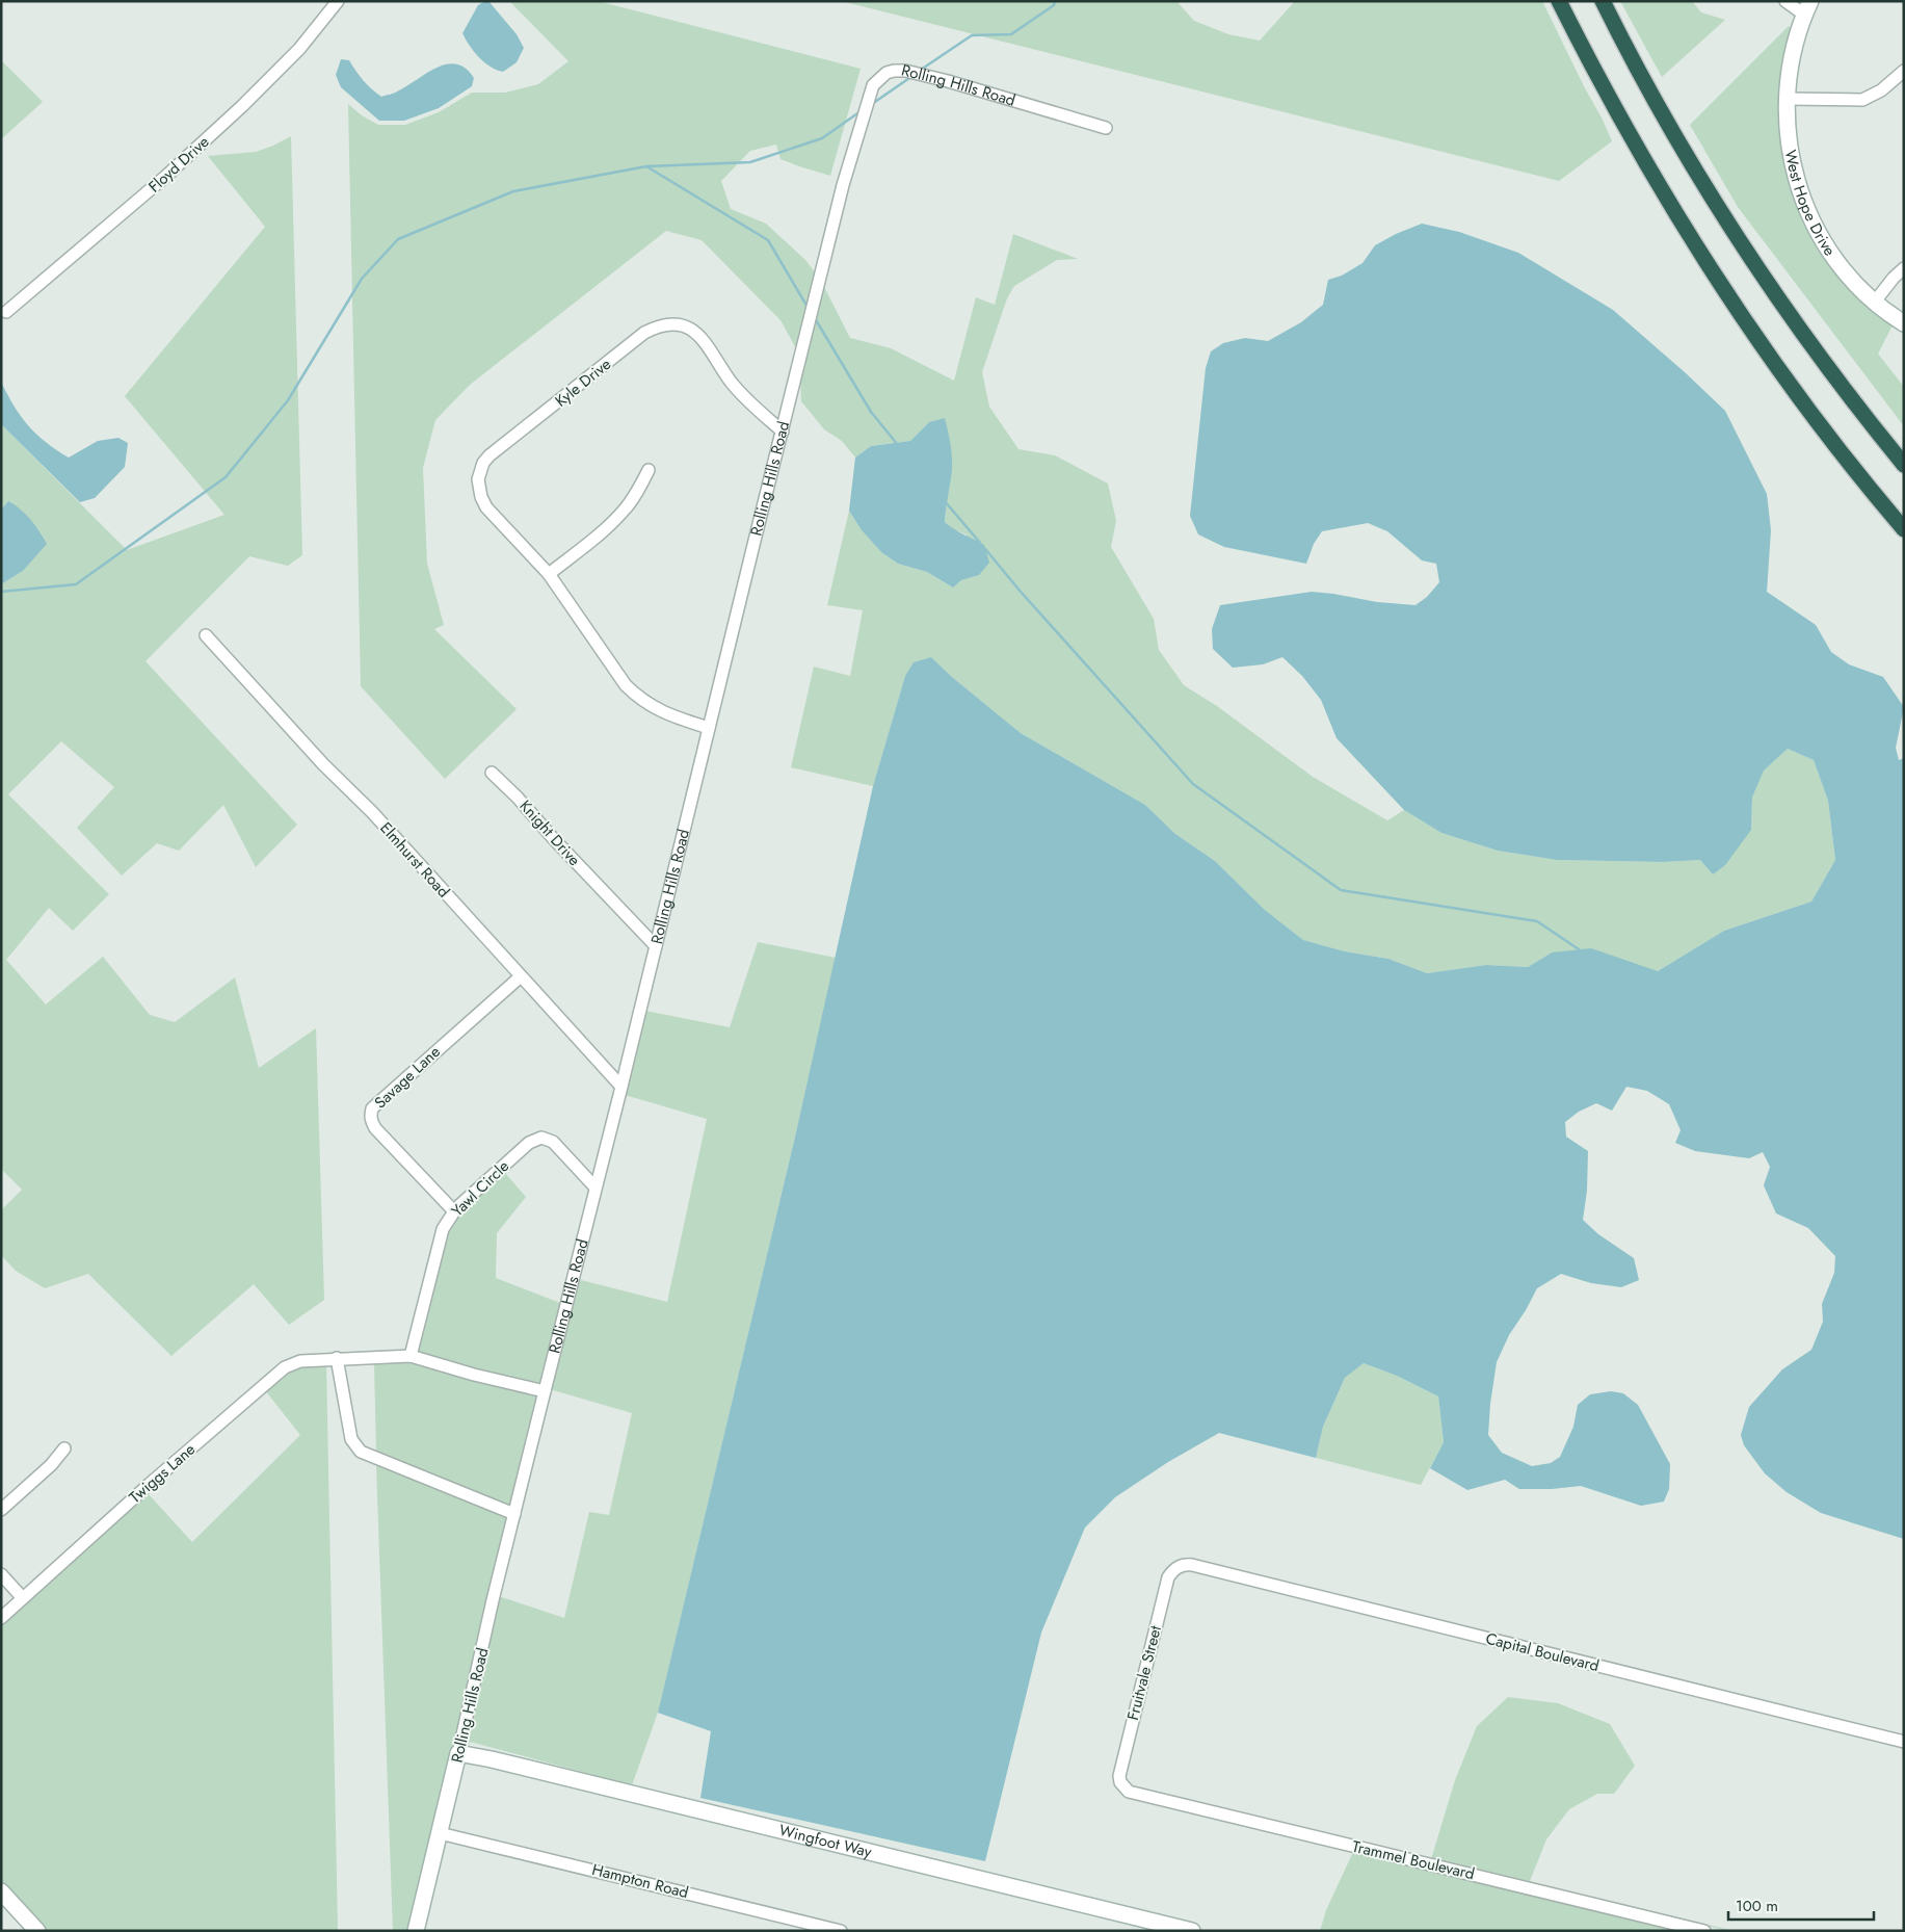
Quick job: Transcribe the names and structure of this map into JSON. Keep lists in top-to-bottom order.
{
  "streets": {
    "street": [
      "Rolling Hills Road",
      "Floyd Drive",
      "West Hope Drive",
      "Kyle Drive",
      "Knight Drive",
      "Elmhurst Road",
      "Savage Lane",
      "Yawl Circle",
      "Twiggs Lane",
      "Capital Boulevard",
      "Fruitvale Street",
      "Wingfoot Way",
      "Trammel Boulevard",
      "Hampton Road"
    ]
  },
  "crossings": [
    ["Rolling Hills Road", "Kyle Drive"],
    ["Rolling Hills Road", "Knight Drive"],
    ["Rolling Hills Road", "Elmhurst Road"],
    ["Rolling Hills Road", "Yawl Circle"],
    ["Rolling Hills Road", "Wingfoot Way"],
    ["Rolling Hills Road", "Hampton Road"],
    ["Elmhurst Road", "Savage Lane"],
    ["Savage Lane", "Yawl Circle"],
    ["Capital Boulevard", "Fruitvale Street"],
    ["Fruitvale Street", "Trammel Boulevard"]
  ],
  "scale_bar": "100 m"
}
